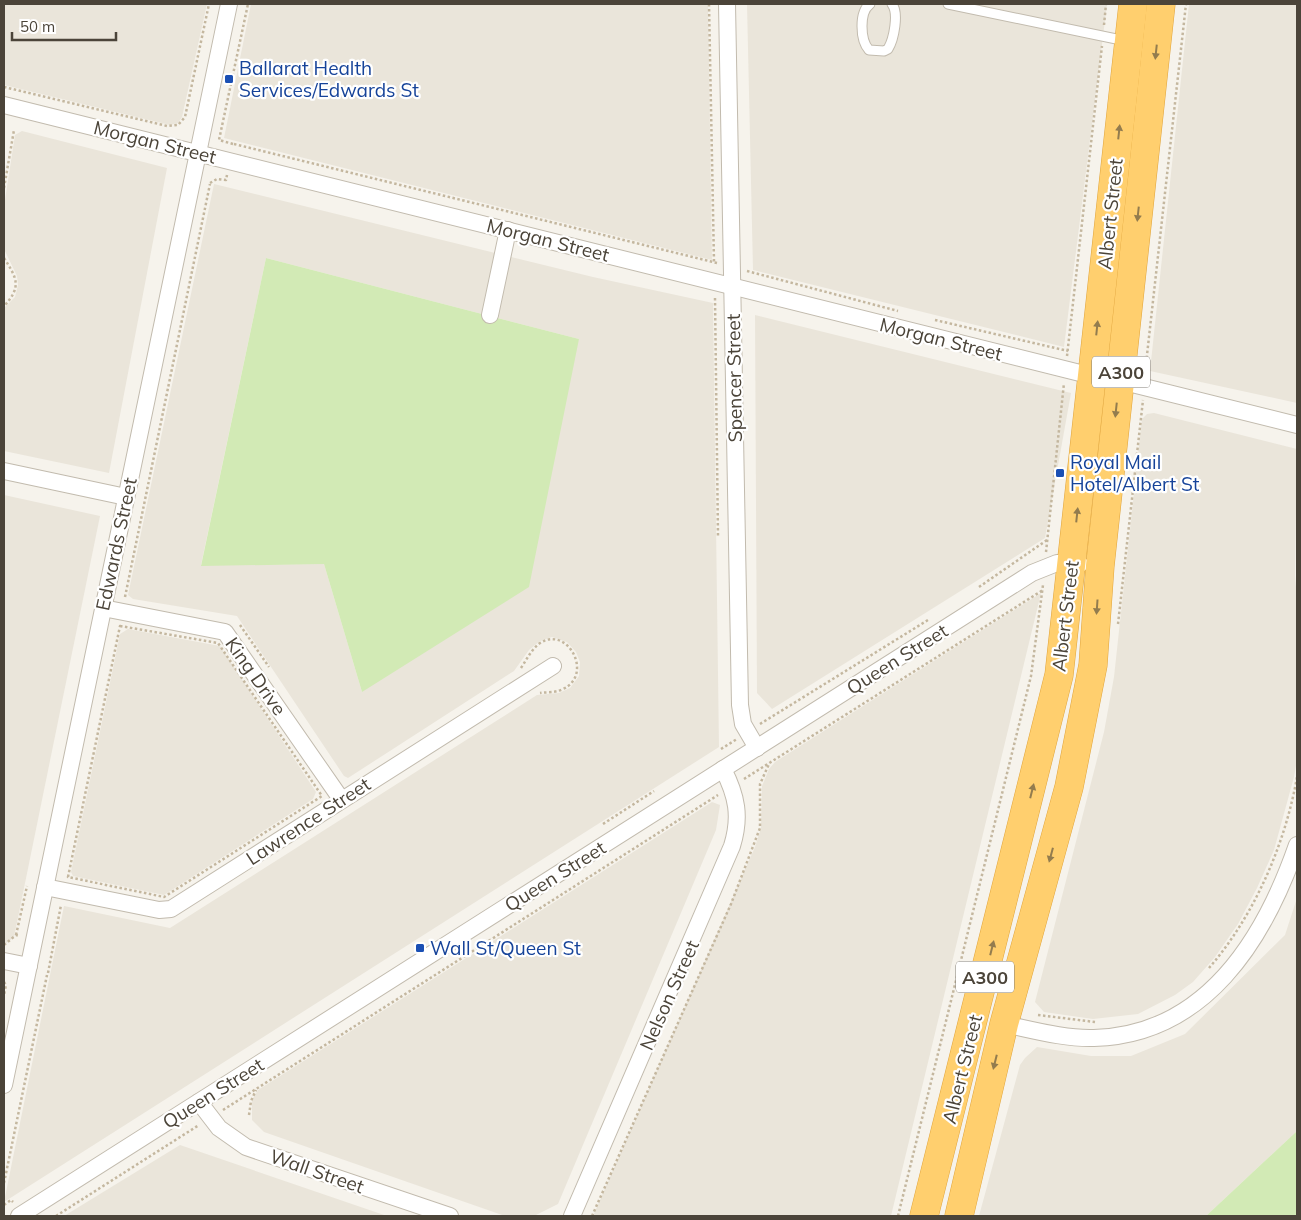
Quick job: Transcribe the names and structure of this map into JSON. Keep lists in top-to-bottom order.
{
  "streets": {
    "highway": ["Albert Street", "A300"],
    "street": [
      "Morgan Street",
      "Spencer Street",
      "Edwards Street",
      "Queen Street",
      "King Drive",
      "Lawrence Street",
      "Nelson Street",
      "Wall Street"
    ]
  },
  "crossings": [
    ["Morgan Street", "Albert Street"],
    ["Morgan Street", "Spencer Street"],
    ["Morgan Street", "Edwards Street"],
    ["Albert Street", "Queen Street"],
    ["Spencer Street", "Queen Street"],
    ["Edwards Street", "King Drive"],
    ["Edwards Street", "Lawrence Street"],
    ["Queen Street", "Nelson Street"],
    ["Queen Street", "Wall Street"],
    ["King Drive", "Lawrence Street"]
  ],
  "places": {
    "transit": ["Ballarat Health Services/Edwards St", "Royal Mail Hotel/Albert St", "Wall St/Queen St"]
  },
  "scale_bar": "50 m"
}
